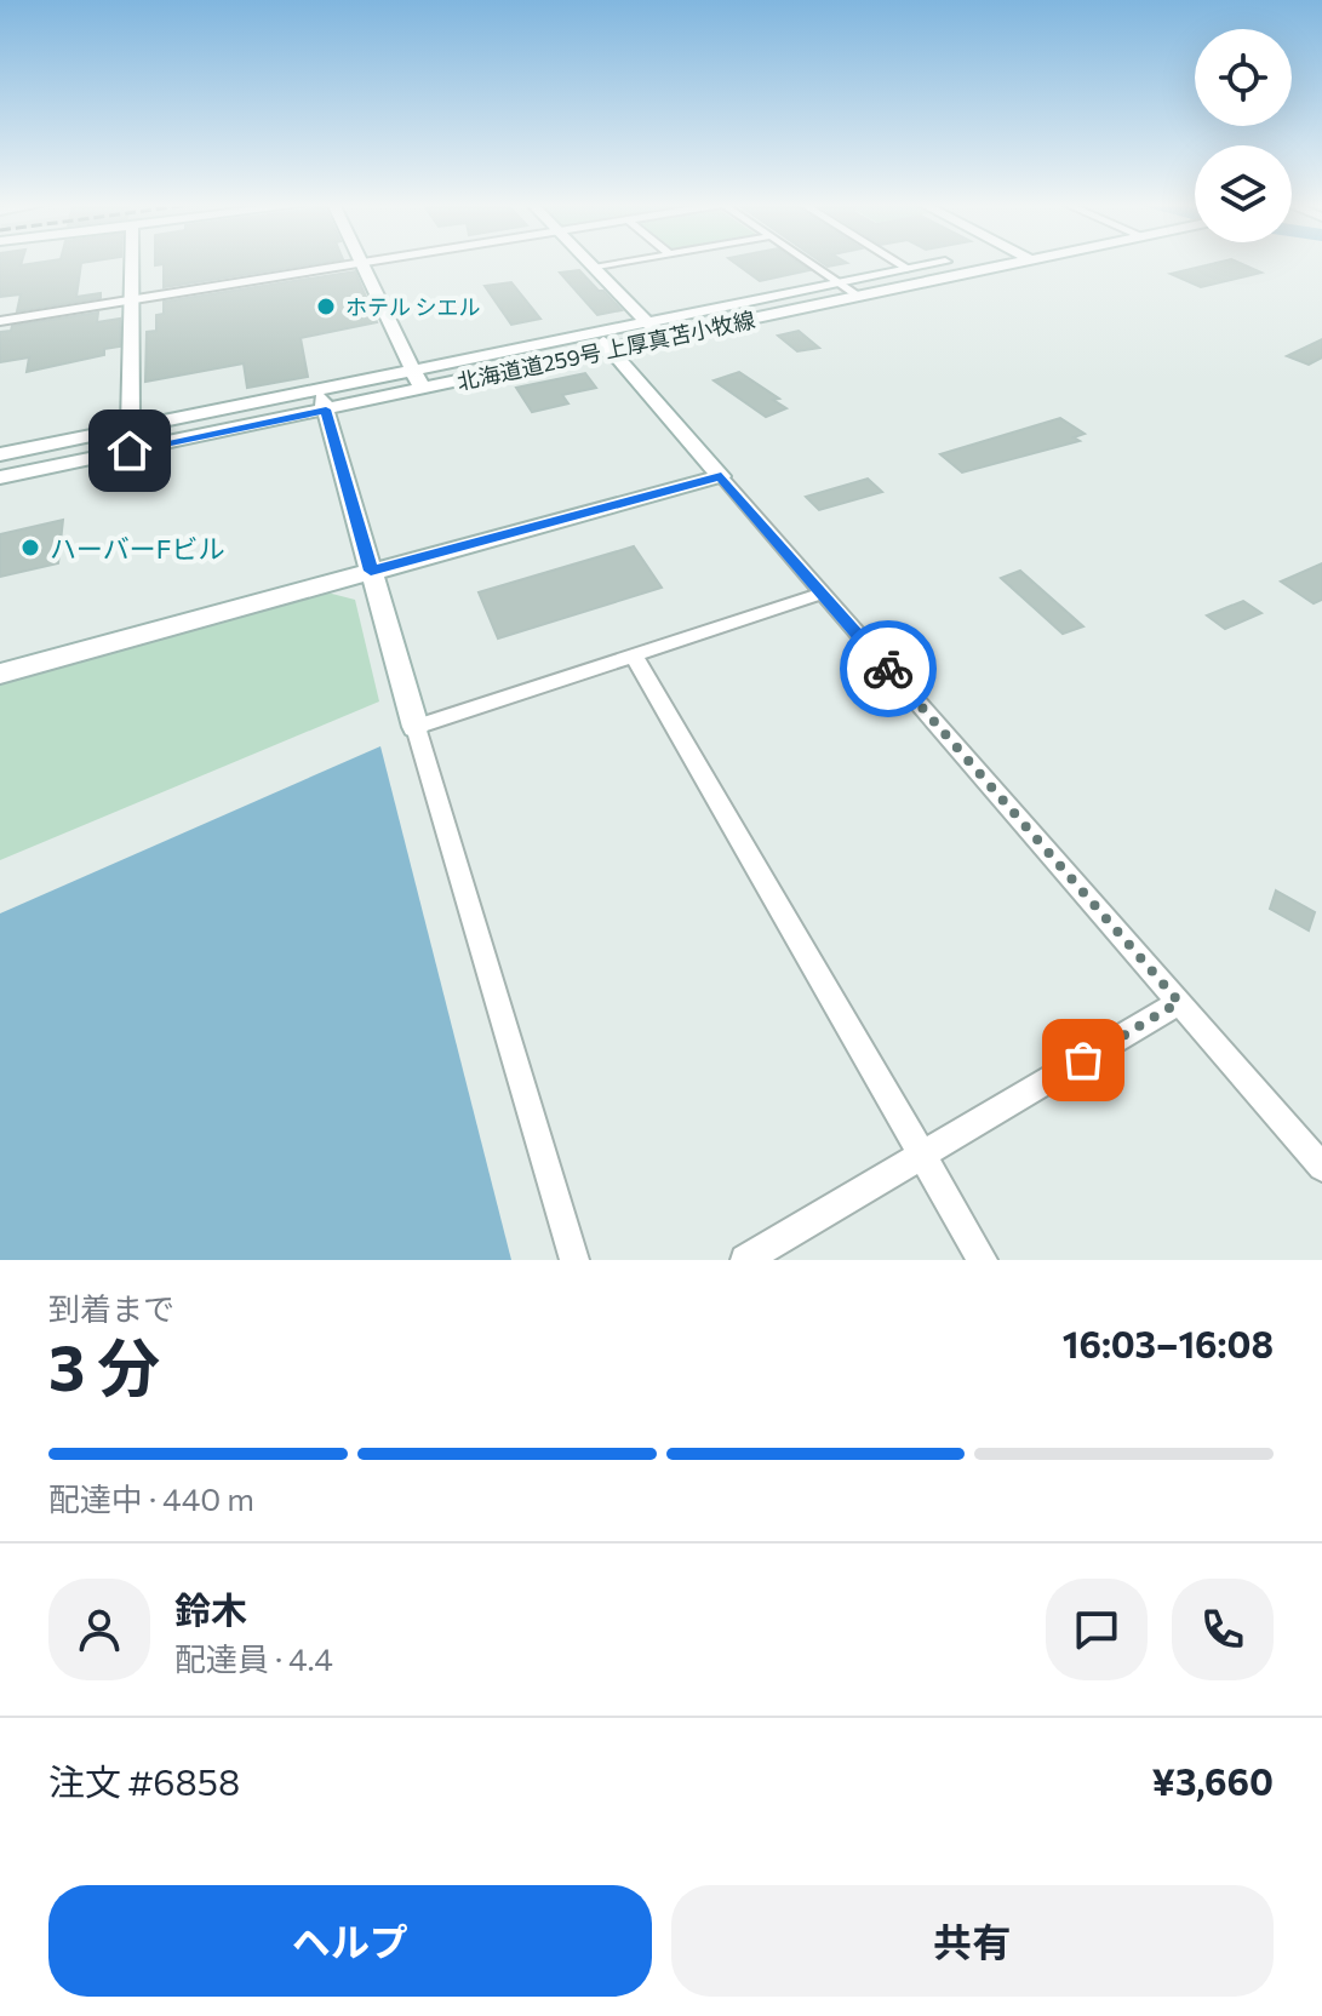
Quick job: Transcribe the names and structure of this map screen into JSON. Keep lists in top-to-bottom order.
{
  "streets": {
    "street": ["北海道道259号 上厚真苫小牧線"]
  },
  "places": ["ホテル シエル", "ハーバーFビル"],
  "page": {
    "heading": ["3 分", "到着まで", "16:03–16:08"],
    "panel": [
      "鈴木",
      "配達員 · 4.4",
      "注文 #6858",
      "¥3,660"
    ],
    "bar": "配達中 · 440 m",
    "buttons": ["ヘルプ", "共有"]
  }
}
